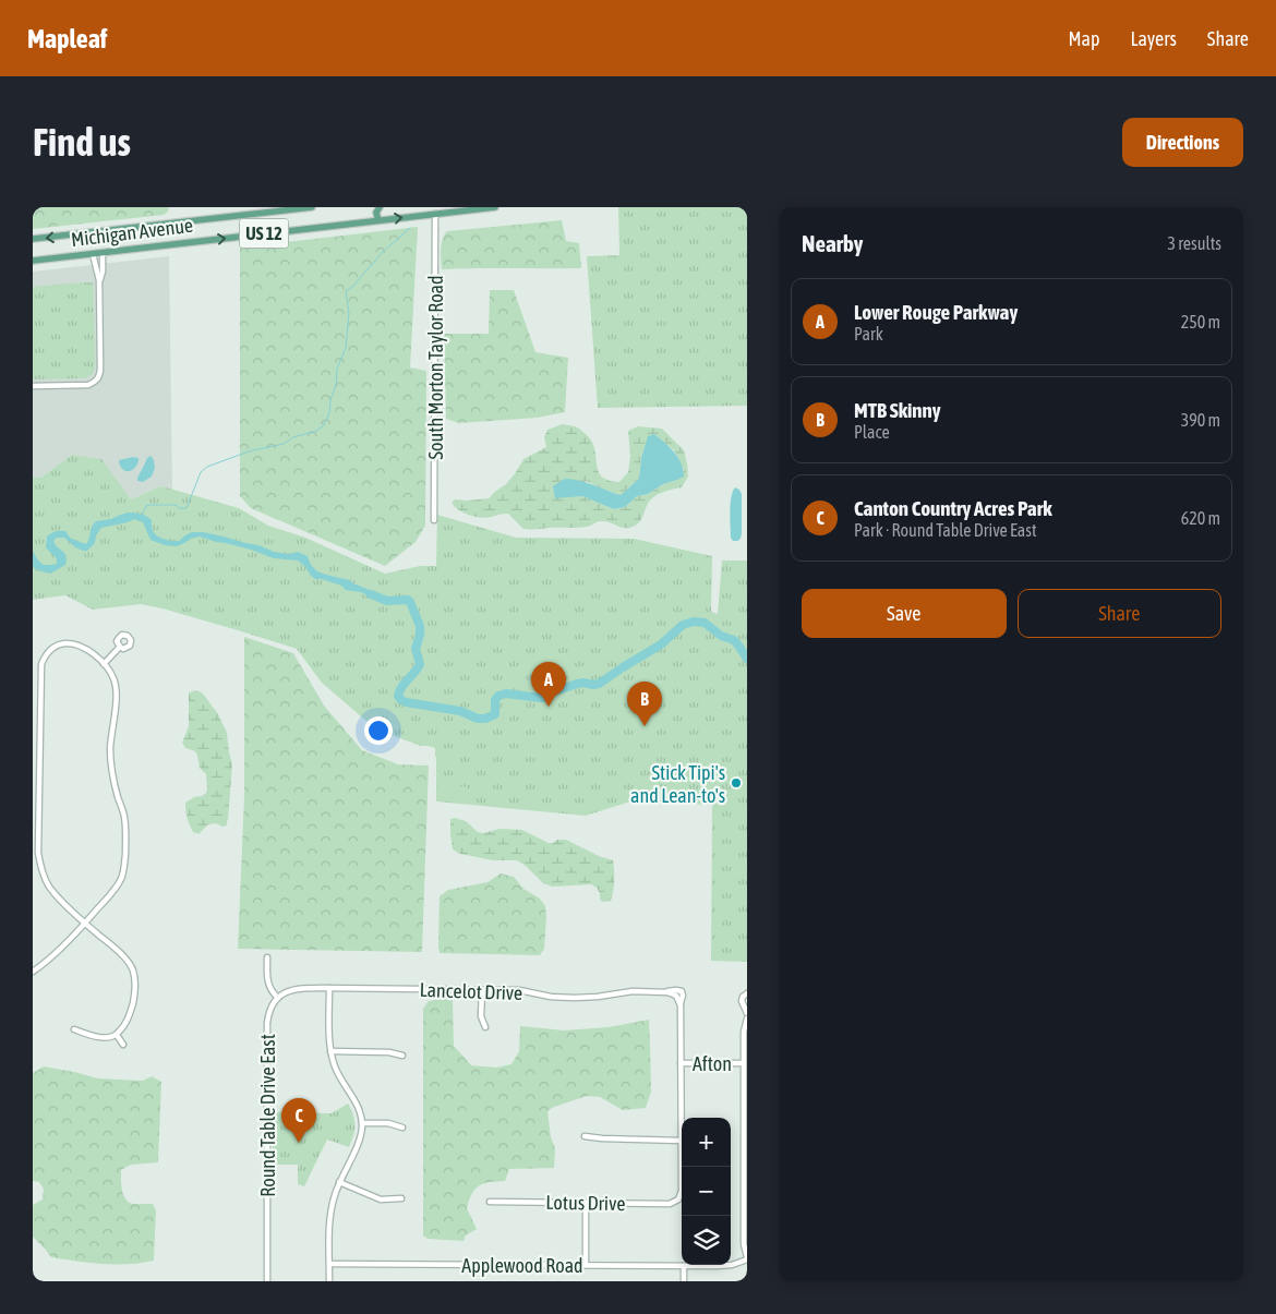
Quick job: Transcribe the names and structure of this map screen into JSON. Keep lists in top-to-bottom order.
{
  "streets": {
    "main road": ["Michigan Avenue", "US 12"],
    "street": [
      "South Morton Taylor Road",
      "Lancelot Drive",
      "Afton",
      "Round Table Drive East",
      "Lotus Drive",
      "Applewood Road"
    ]
  },
  "crossings": [
    ["Michigan Avenue", "South Morton Taylor Road"],
    ["Lancelot Drive", "Round Table Drive East"]
  ],
  "places": ["Stick Tipi's and Lean-to's"],
  "page": {
    "header": "Mapleaf",
    "nav": ["Map", "Layers", "Share"],
    "buttons": [
      "Directions",
      ["Save", "Share"]
    ],
    "title": "Find us",
    "heading": ["Nearby", "3 results"],
    "list": [
      {
        "mark": "A",
        "name": "Lower Rouge Parkway",
        "note": "Park",
        "value": "250 m"
      },
      {
        "mark": "B",
        "name": "MTB Skinny",
        "note": "Place",
        "value": "390 m"
      },
      {
        "mark": "C",
        "name": "Canton Country Acres Park",
        "note": "Park · Round Table Drive East",
        "value": "620 m"
      }
    ],
    "pins": ["A", "B", "C"],
    "map_buttons": ["+", "−"]
  }
}
